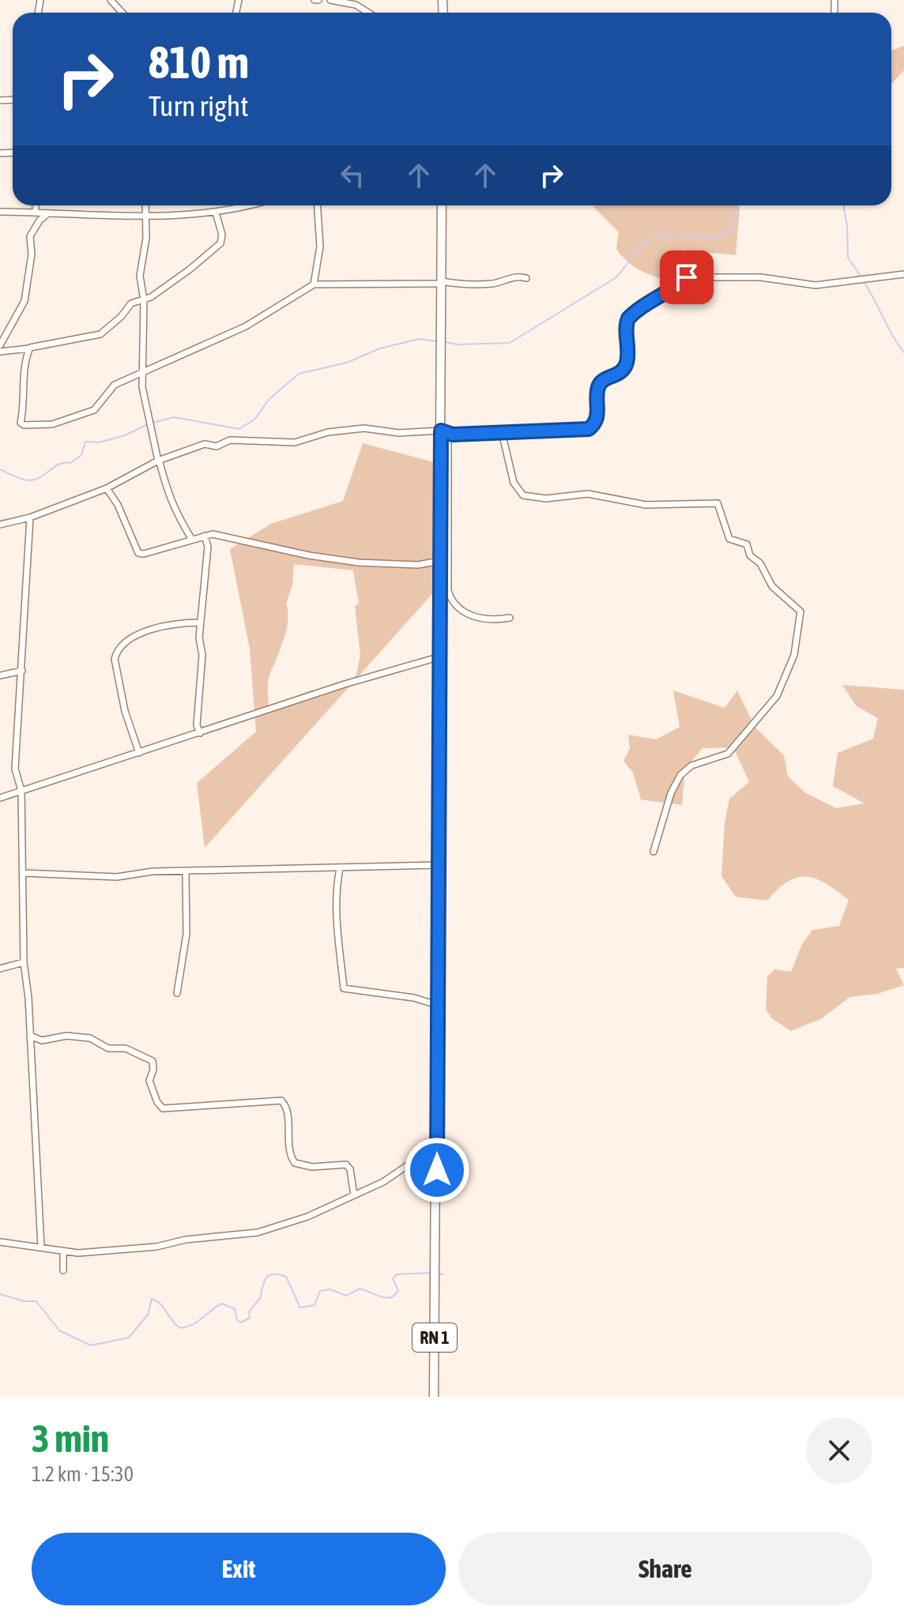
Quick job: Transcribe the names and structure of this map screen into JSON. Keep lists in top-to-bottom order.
{
  "streets": {
    "main road": ["RN 1"]
  },
  "page": {
    "turn": ["810 m", "Turn right"],
    "heading": ["3 min", "1.2 km · 15:30"],
    "buttons": ["Exit", "Share"]
  }
}
